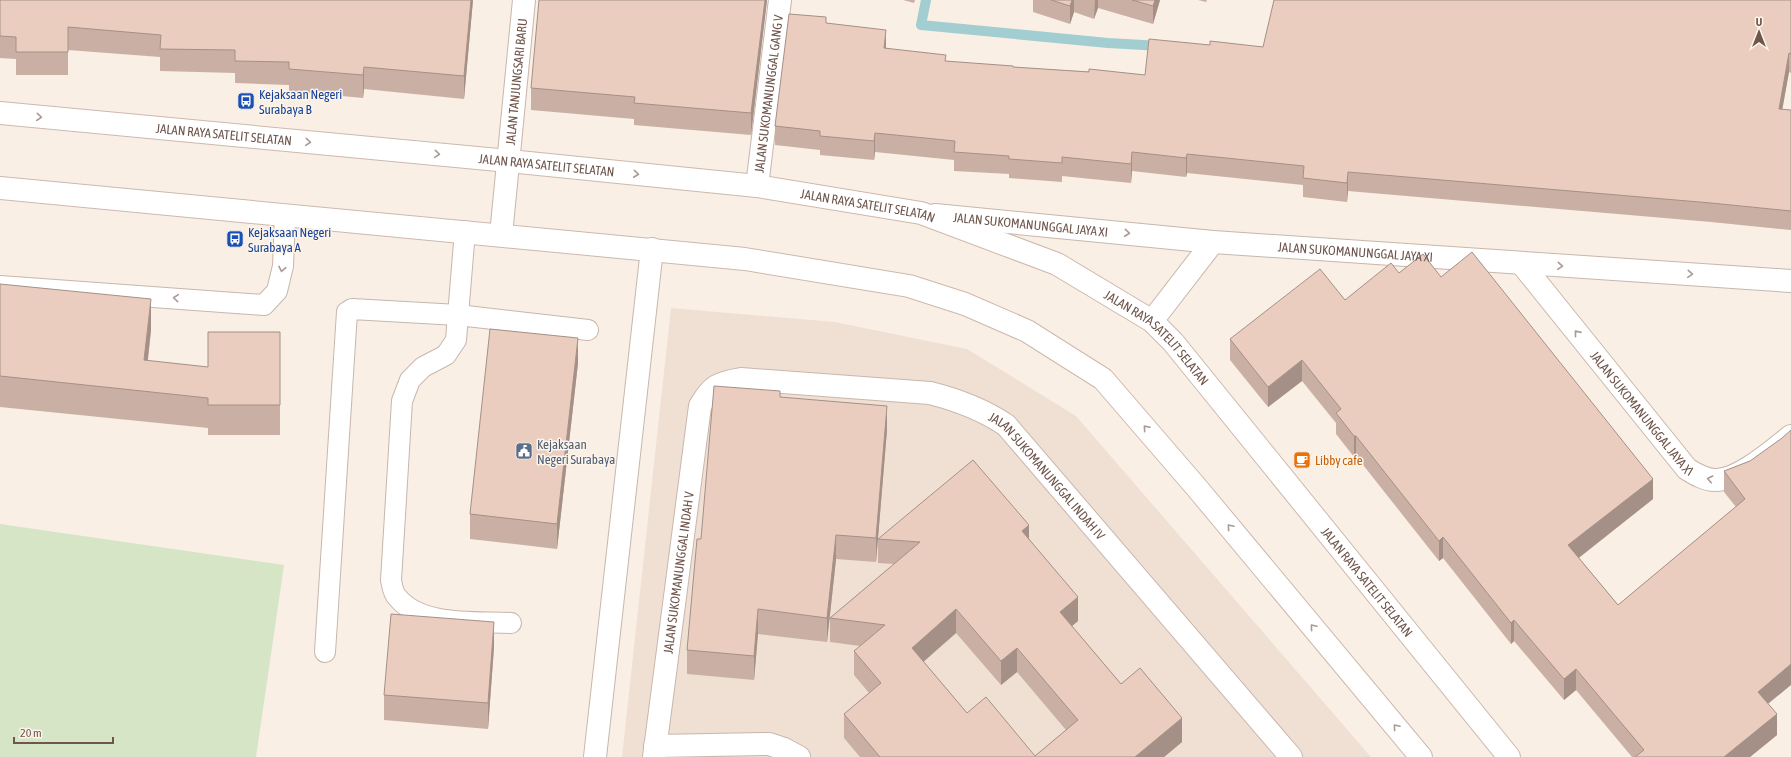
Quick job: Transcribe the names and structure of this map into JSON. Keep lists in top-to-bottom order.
{
  "streets": {
    "street": [
      "JALAN TANJUNGSARI BARU",
      "JALAN SUKOMANUNGGAL GANG V",
      "JALAN RAYA SATELIT SELATAN",
      "JALAN SUKOMANUNGGAL JAYA XI",
      "JALAN SUKOMANUNGGAL INDAH IV",
      "JALAN SUKOMANUNGGAL INDAH V"
    ]
  },
  "crossings": [
    ["JALAN TANJUNGSARI BARU", "JALAN RAYA SATELIT SELATAN"],
    ["JALAN SUKOMANUNGGAL GANG V", "JALAN RAYA SATELIT SELATAN"],
    ["JALAN RAYA SATELIT SELATAN", "JALAN SUKOMANUNGGAL JAYA XI"],
    ["JALAN SUKOMANUNGGAL INDAH IV", "JALAN SUKOMANUNGGAL INDAH V"]
  ],
  "places": {
    "bus stop": ["Kejaksaan Negeri Surabaya B", "Kejaksaan Negeri Surabaya A"],
    "public building": ["Kejaksaan Negeri Surabaya"],
    "cafe": ["Libby cafe"]
  },
  "scale_bar": "20 m",
  "north": "top"
}
